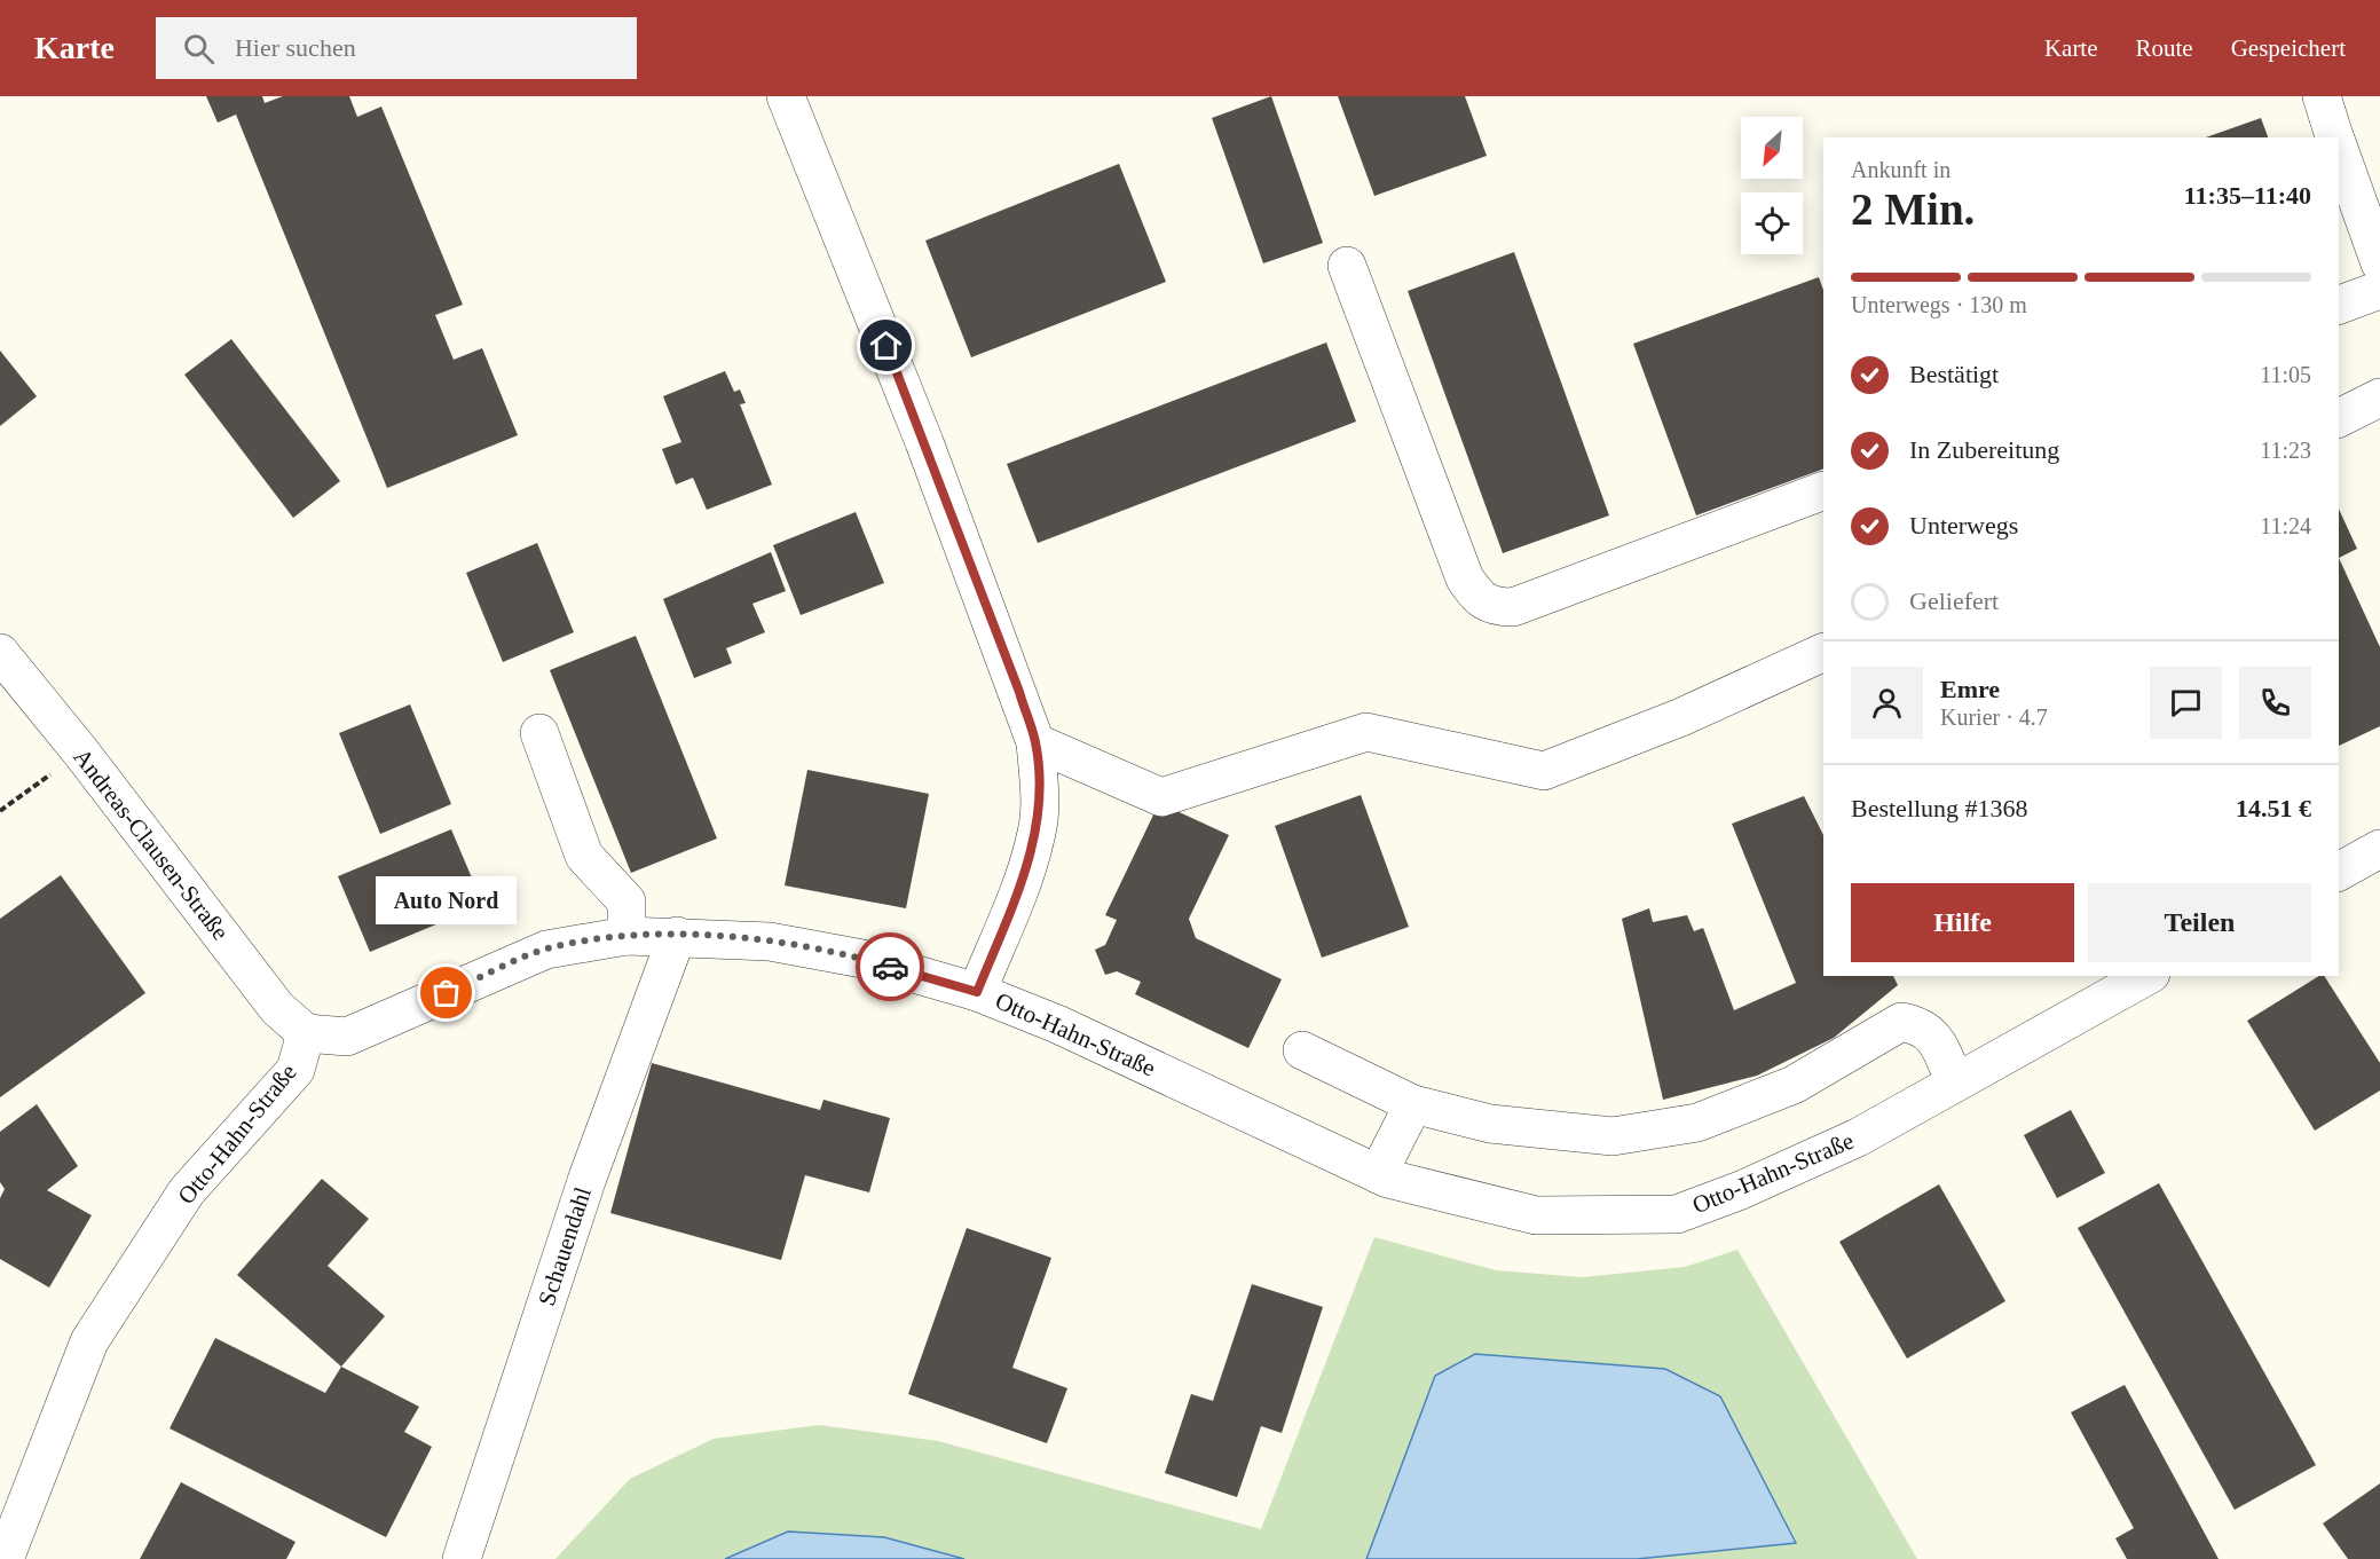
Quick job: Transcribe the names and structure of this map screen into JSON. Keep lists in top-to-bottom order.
{
  "streets": {
    "street": ["Andreas-Clausen-Straße", "Otto-Hahn-Straße", "Schauendahl"]
  },
  "crossings": [
    ["Andreas-Clausen-Straße", "Otto-Hahn-Straße"],
    ["Otto-Hahn-Straße", "Schauendahl"]
  ],
  "places": ["Auto Nord"],
  "north": "bottom left",
  "page": {
    "header": "Karte",
    "search": "Hier suchen",
    "nav": ["Karte", "Route", "Gespeichert"],
    "heading": ["2 Min.", "Ankunft in", "11:35–11:40"],
    "panel": [
      "Emre",
      "Kurier · 4.7",
      "Bestellung #1368",
      "14.51 €"
    ],
    "bar": "Unterwegs · 130 m",
    "list": [
      ["Bestätigt", "11:05"],
      ["In Zubereitung", "11:23"],
      ["Unterwegs", "11:24"],
      "Geliefert"
    ],
    "buttons": ["Hilfe", "Teilen"],
    "bubble": "Auto Nord"
  }
}
